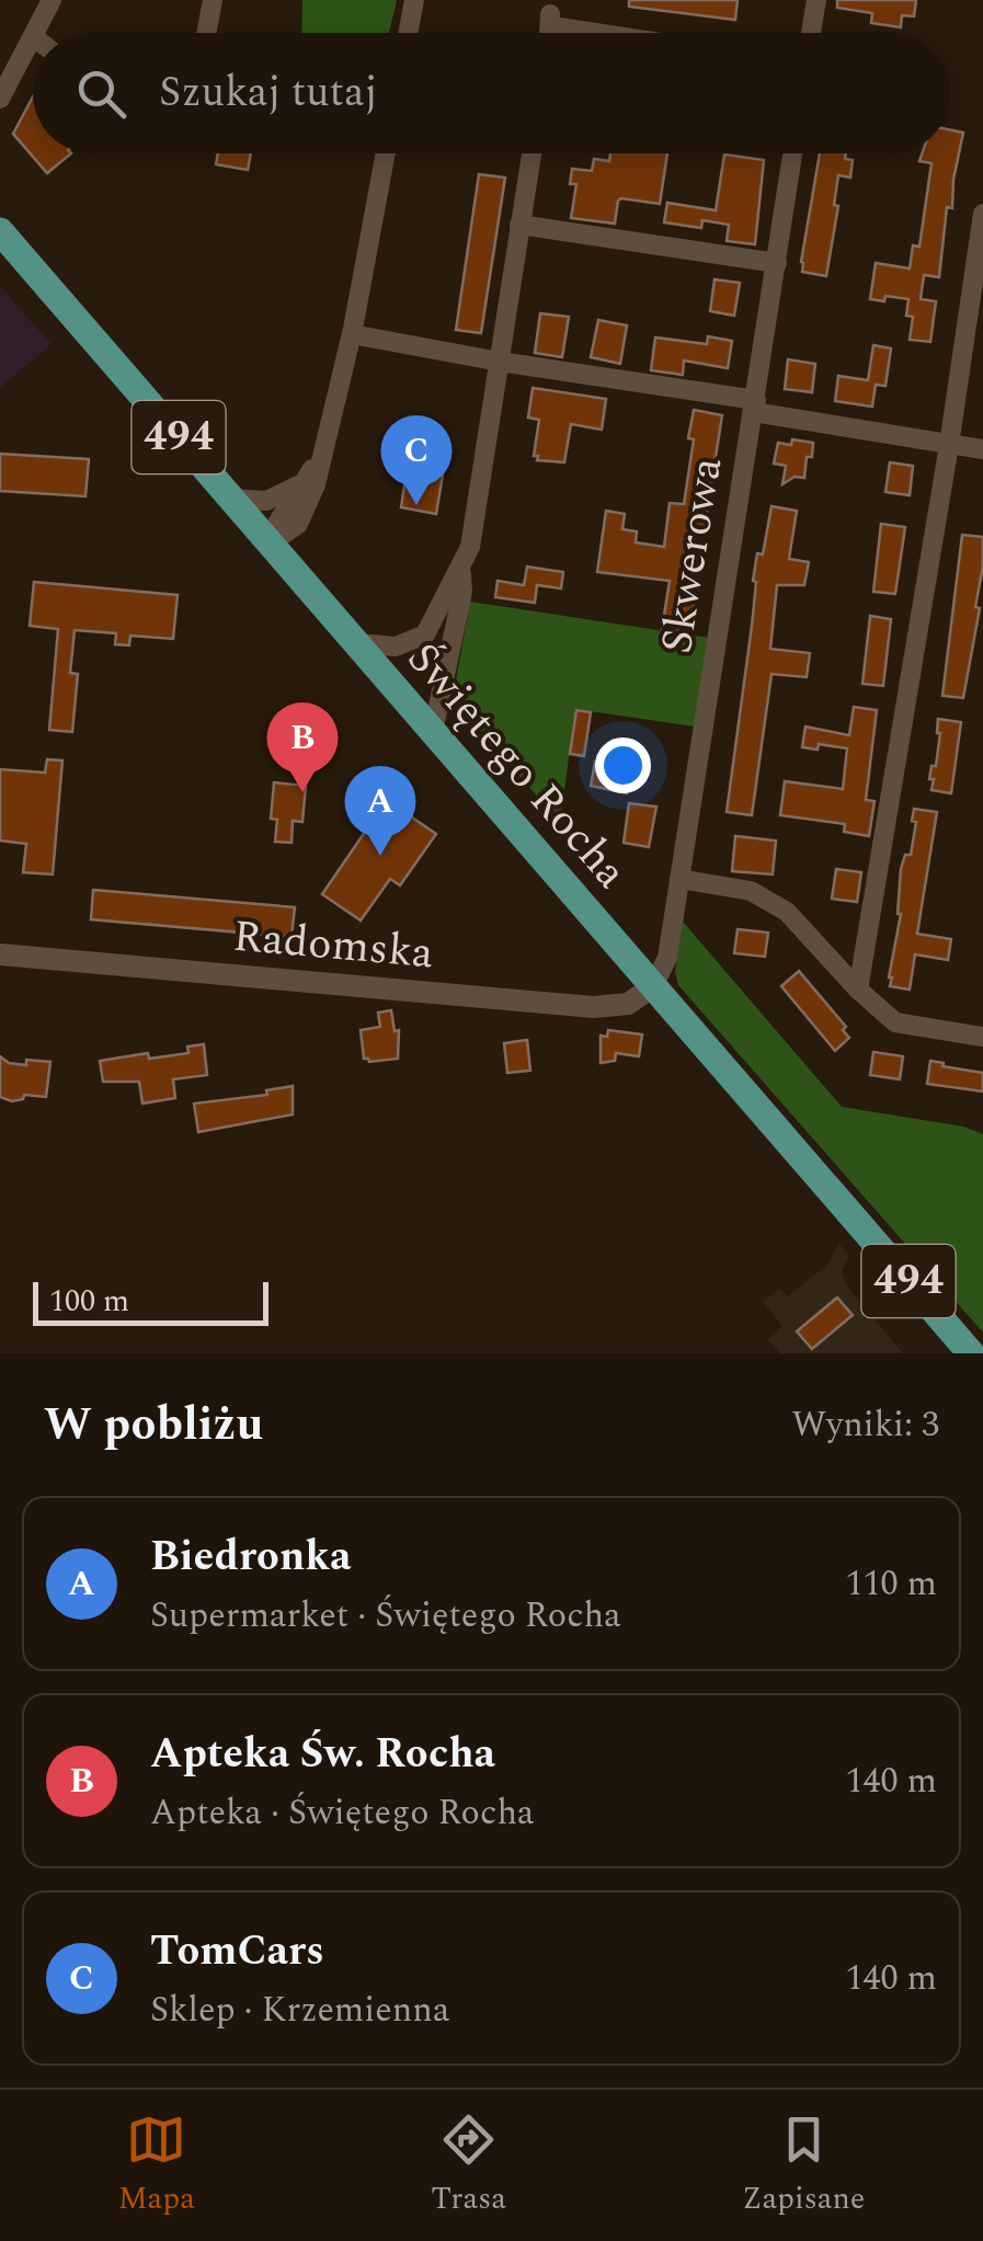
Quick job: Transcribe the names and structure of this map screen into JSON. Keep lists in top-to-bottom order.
{
  "streets": {
    "main road": ["494", "Świętego Rocha"],
    "street": ["Skwerowa", "Radomska"]
  },
  "crossings": [
    ["Skwerowa", "Świętego Rocha"],
    ["Skwerowa", "Radomska"],
    ["Świętego Rocha", "Radomska"]
  ],
  "scale_bar": "100 m",
  "page": {
    "search": "Szukaj tutaj",
    "pins": ["C", "B", "A"],
    "scale": "100 m",
    "heading": ["W pobliżu", "Wyniki: 3"],
    "list": [
      {
        "mark": "A",
        "name": "Biedronka",
        "note": "Supermarket · Świętego Rocha",
        "value": "110 m"
      },
      {
        "mark": "B",
        "name": "Apteka Św. Rocha",
        "note": "Apteka · Świętego Rocha",
        "value": "140 m"
      },
      {
        "mark": "C",
        "name": "TomCars",
        "note": "Sklep · Krzemienna",
        "value": "140 m"
      }
    ],
    "nav": ["Mapa", "Trasa", "Zapisane"]
  }
}
